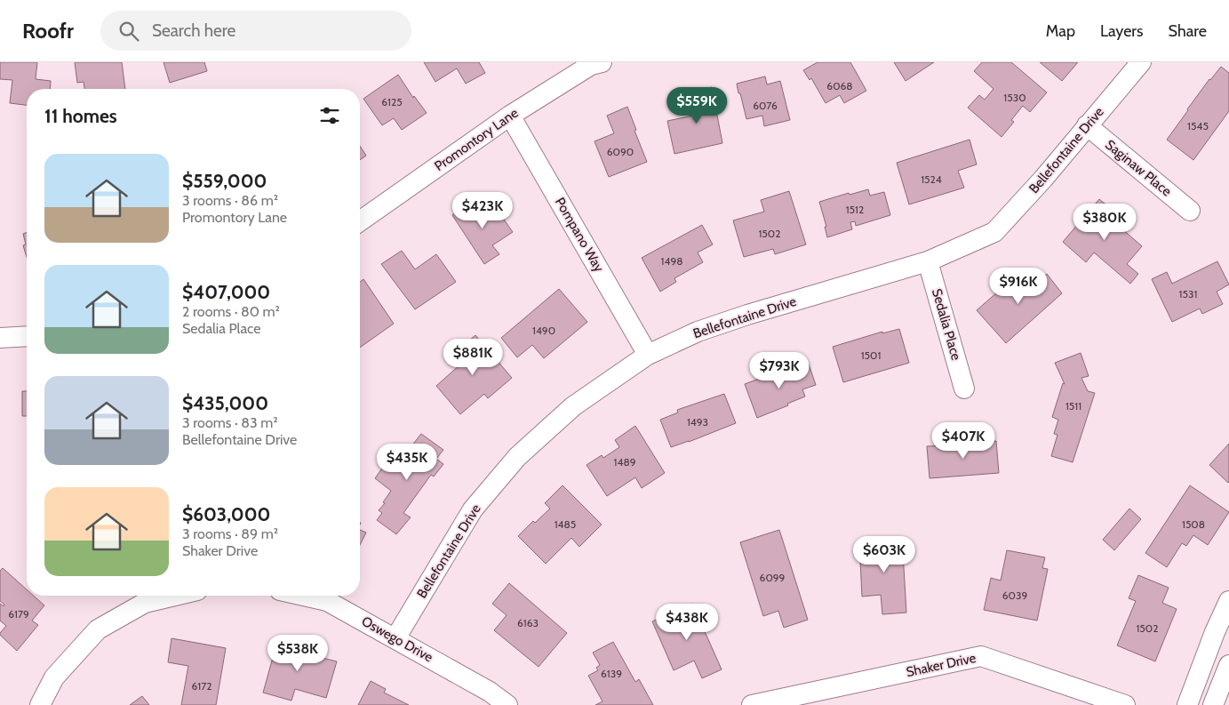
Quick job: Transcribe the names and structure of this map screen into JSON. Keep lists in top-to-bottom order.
{
  "streets": {
    "street": [
      "Promontory Lane",
      "Bellefontaine Drive",
      "Saginaw Place",
      "Pompano Way",
      "Sedalia Place",
      "Oswego Drive",
      "Shaker Drive"
    ]
  },
  "crossings": [
    ["Promontory Lane", "Pompano Way"],
    ["Bellefontaine Drive", "Saginaw Place"],
    ["Bellefontaine Drive", "Pompano Way"],
    ["Bellefontaine Drive", "Sedalia Place"],
    ["Bellefontaine Drive", "Oswego Drive"]
  ],
  "house_numbers": [
    "6068",
    "1530",
    "6125",
    "6076",
    "1545",
    "6090",
    "1524",
    "1512",
    "1502",
    "1498",
    "1531",
    "1490",
    "1501",
    "1511",
    "1493",
    "1489",
    "1485",
    "1508",
    "6099",
    "6039",
    "6179",
    "6163",
    "1502",
    "6139",
    "6172"
  ],
  "page": {
    "header": "Roofr",
    "search": "Search here",
    "nav": ["Map", "Layers", "Share"],
    "price": [
      "$559K",
      "$423K",
      "$380K",
      "$916K",
      "$881K",
      "$793K",
      "$407K",
      "$435K",
      "$603K",
      "$438K",
      "$538K"
    ],
    "heading": "11 homes",
    "list": [
      {
        "name": "$559,000",
        "note": "3 rooms · 86 m² · Promontory Lane"
      },
      {
        "name": "$407,000",
        "note": "2 rooms · 80 m² · Sedalia Place"
      },
      {
        "name": "$435,000",
        "note": "3 rooms · 83 m² · Bellefontaine Drive"
      },
      {
        "name": "$603,000",
        "note": "3 rooms · 89 m² · Shaker Drive"
      }
    ]
  }
}
